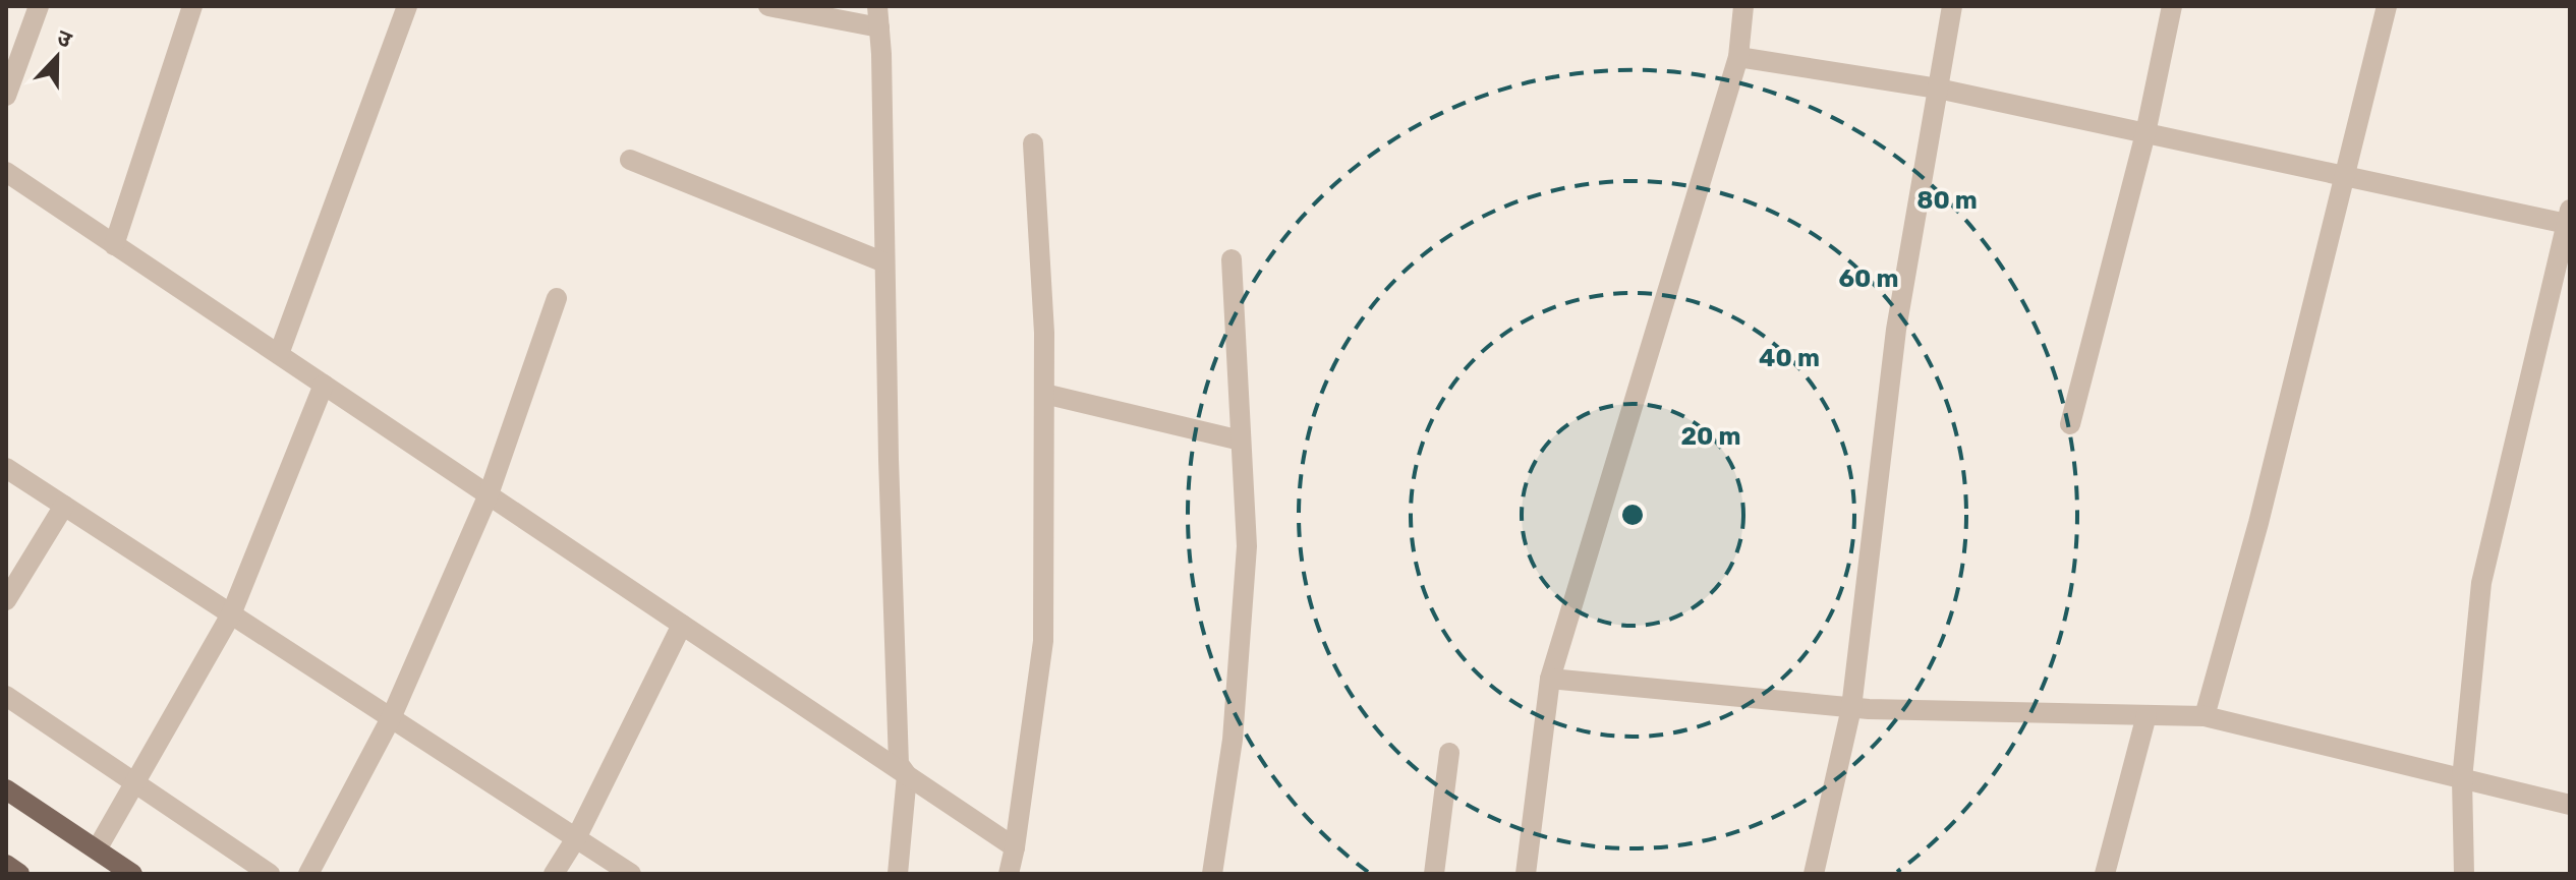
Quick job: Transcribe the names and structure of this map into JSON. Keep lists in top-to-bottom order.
{
  "north": "top",
  "rings": [
    "80 m",
    "60 m",
    "40 m",
    "20 m"
  ]
}
